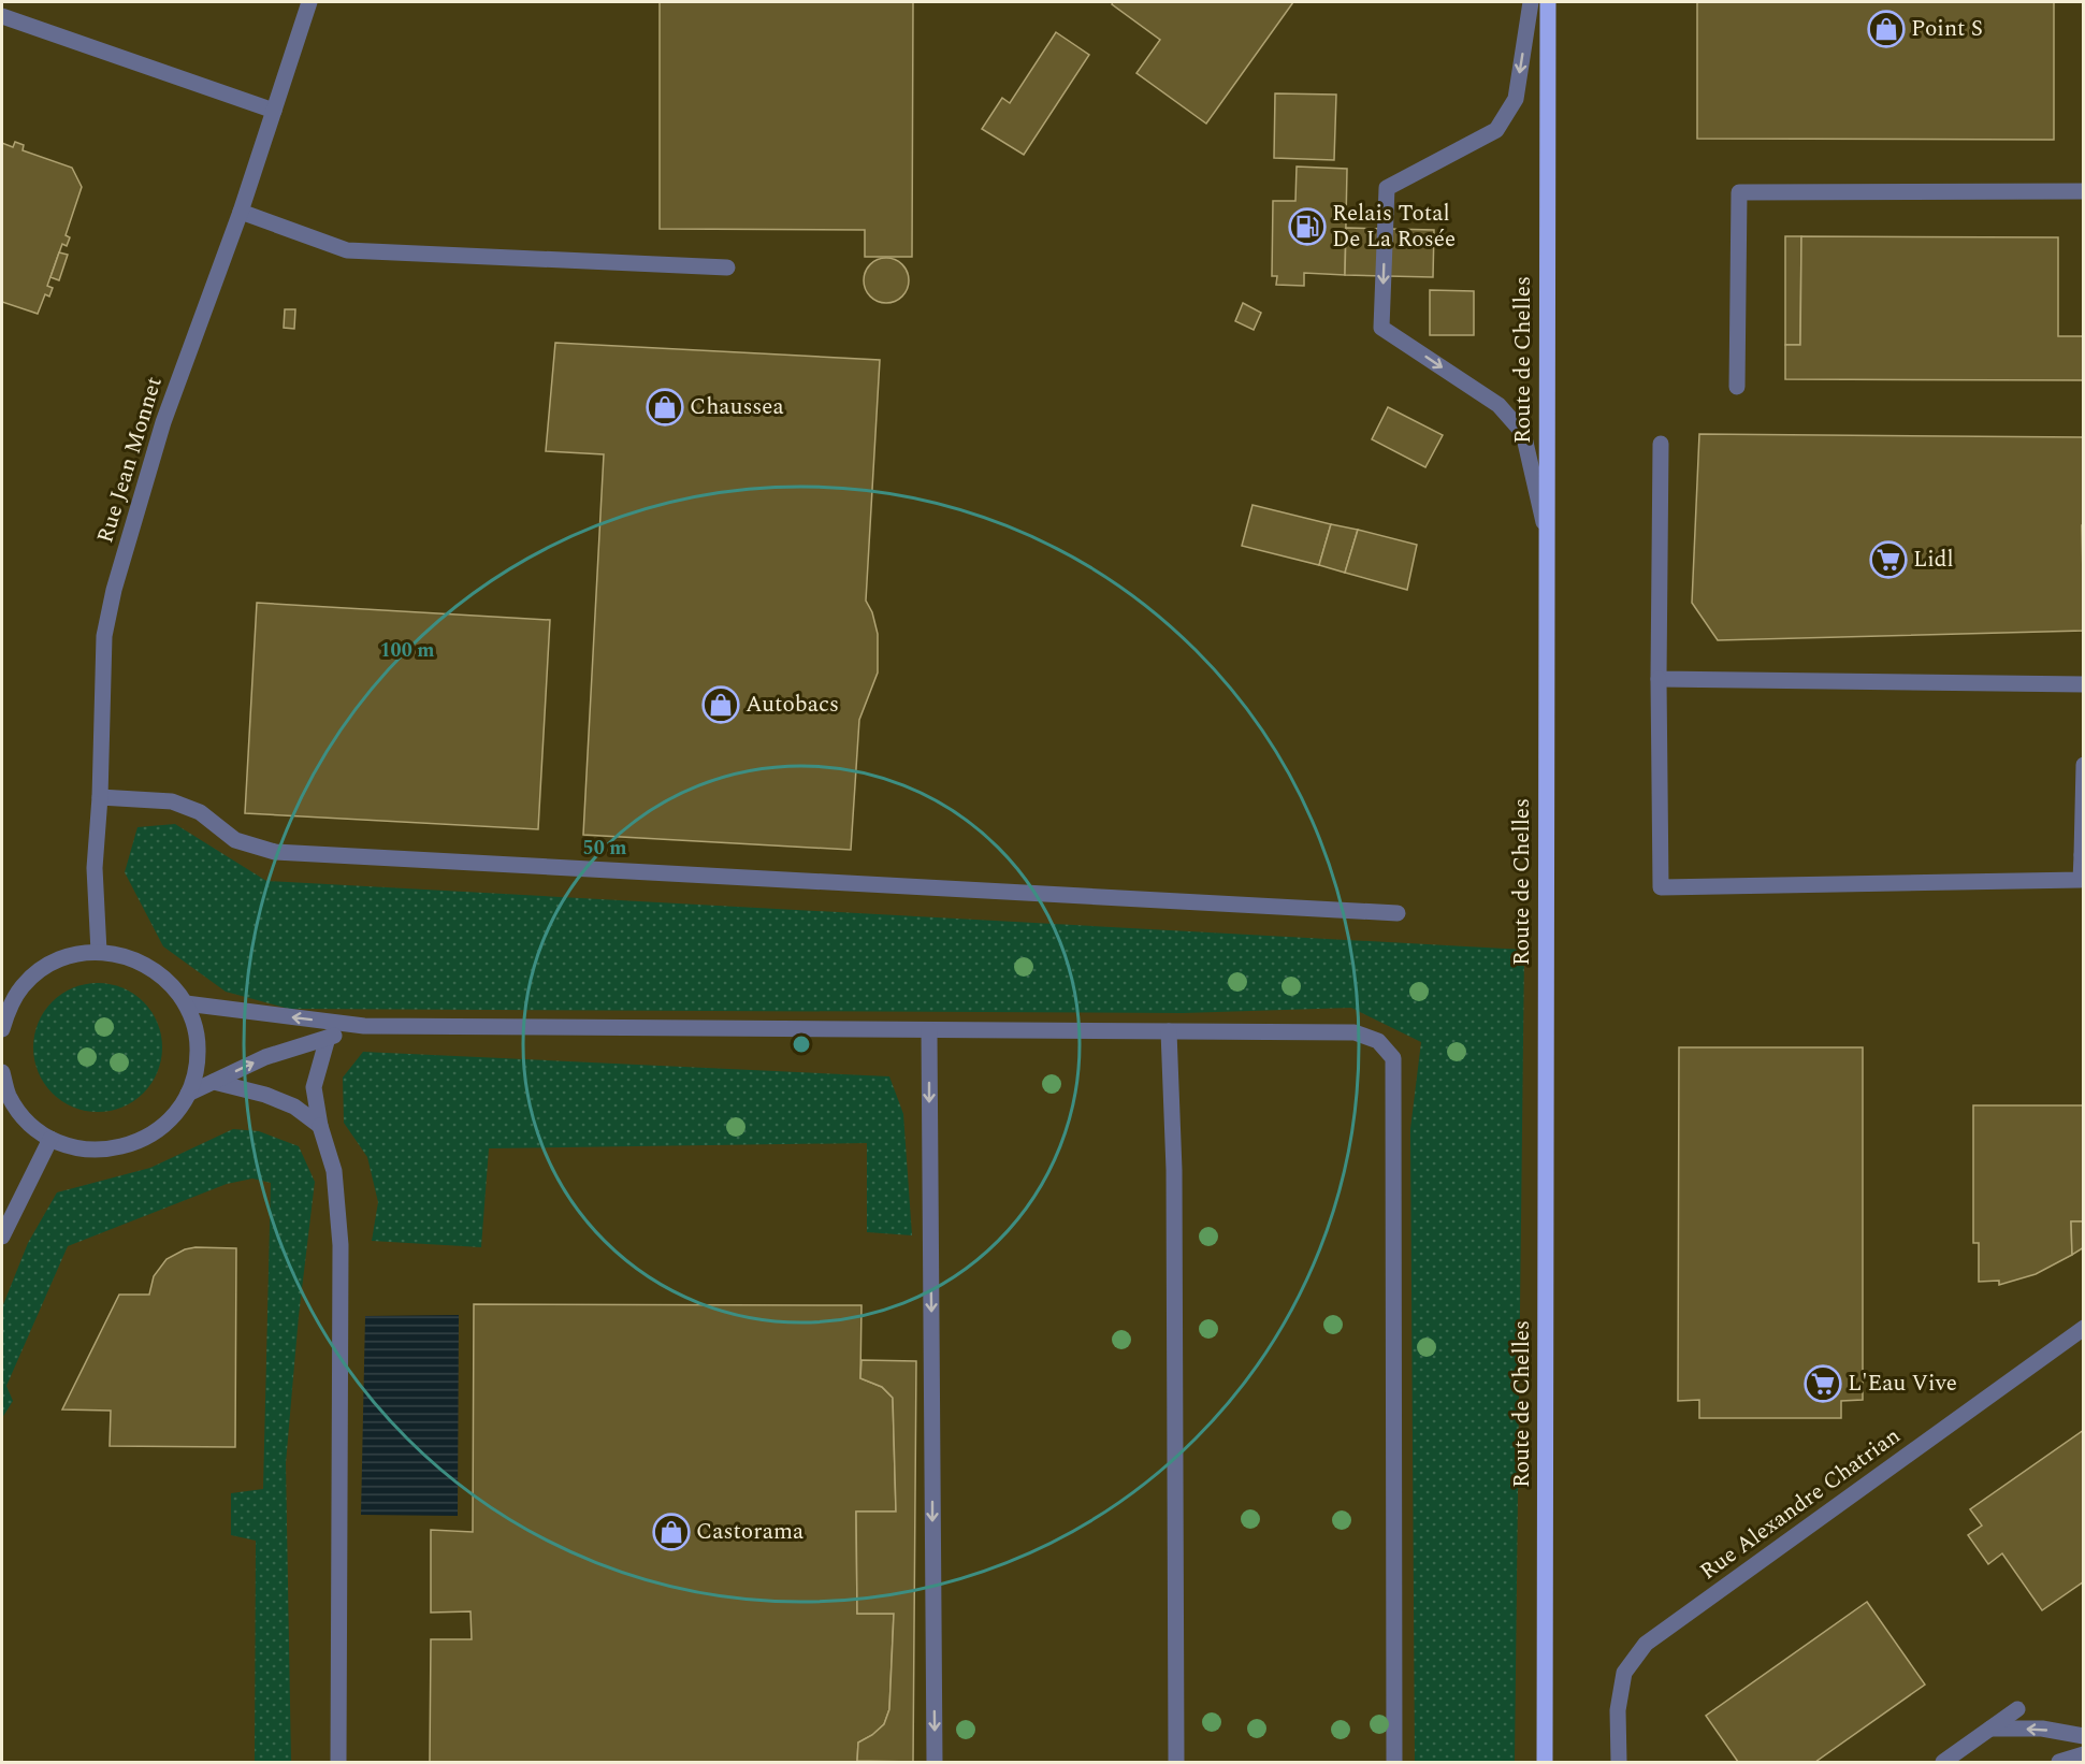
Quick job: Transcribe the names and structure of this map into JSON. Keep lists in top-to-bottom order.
{
  "streets": {
    "main road": ["Route de Chelles"],
    "street": ["Rue Jean Monnet", "Rue Alexandre Chatrian"]
  },
  "places": {
    "shop": [
      "Point S",
      "Chaussea",
      "Autobacs",
      "Castorama"
    ],
    "fuel station": ["Relais Total De La Rosée"],
    "supermarket": ["Lidl", "L'Eau Vive"]
  },
  "rings": ["100 m", "50 m"]
}
